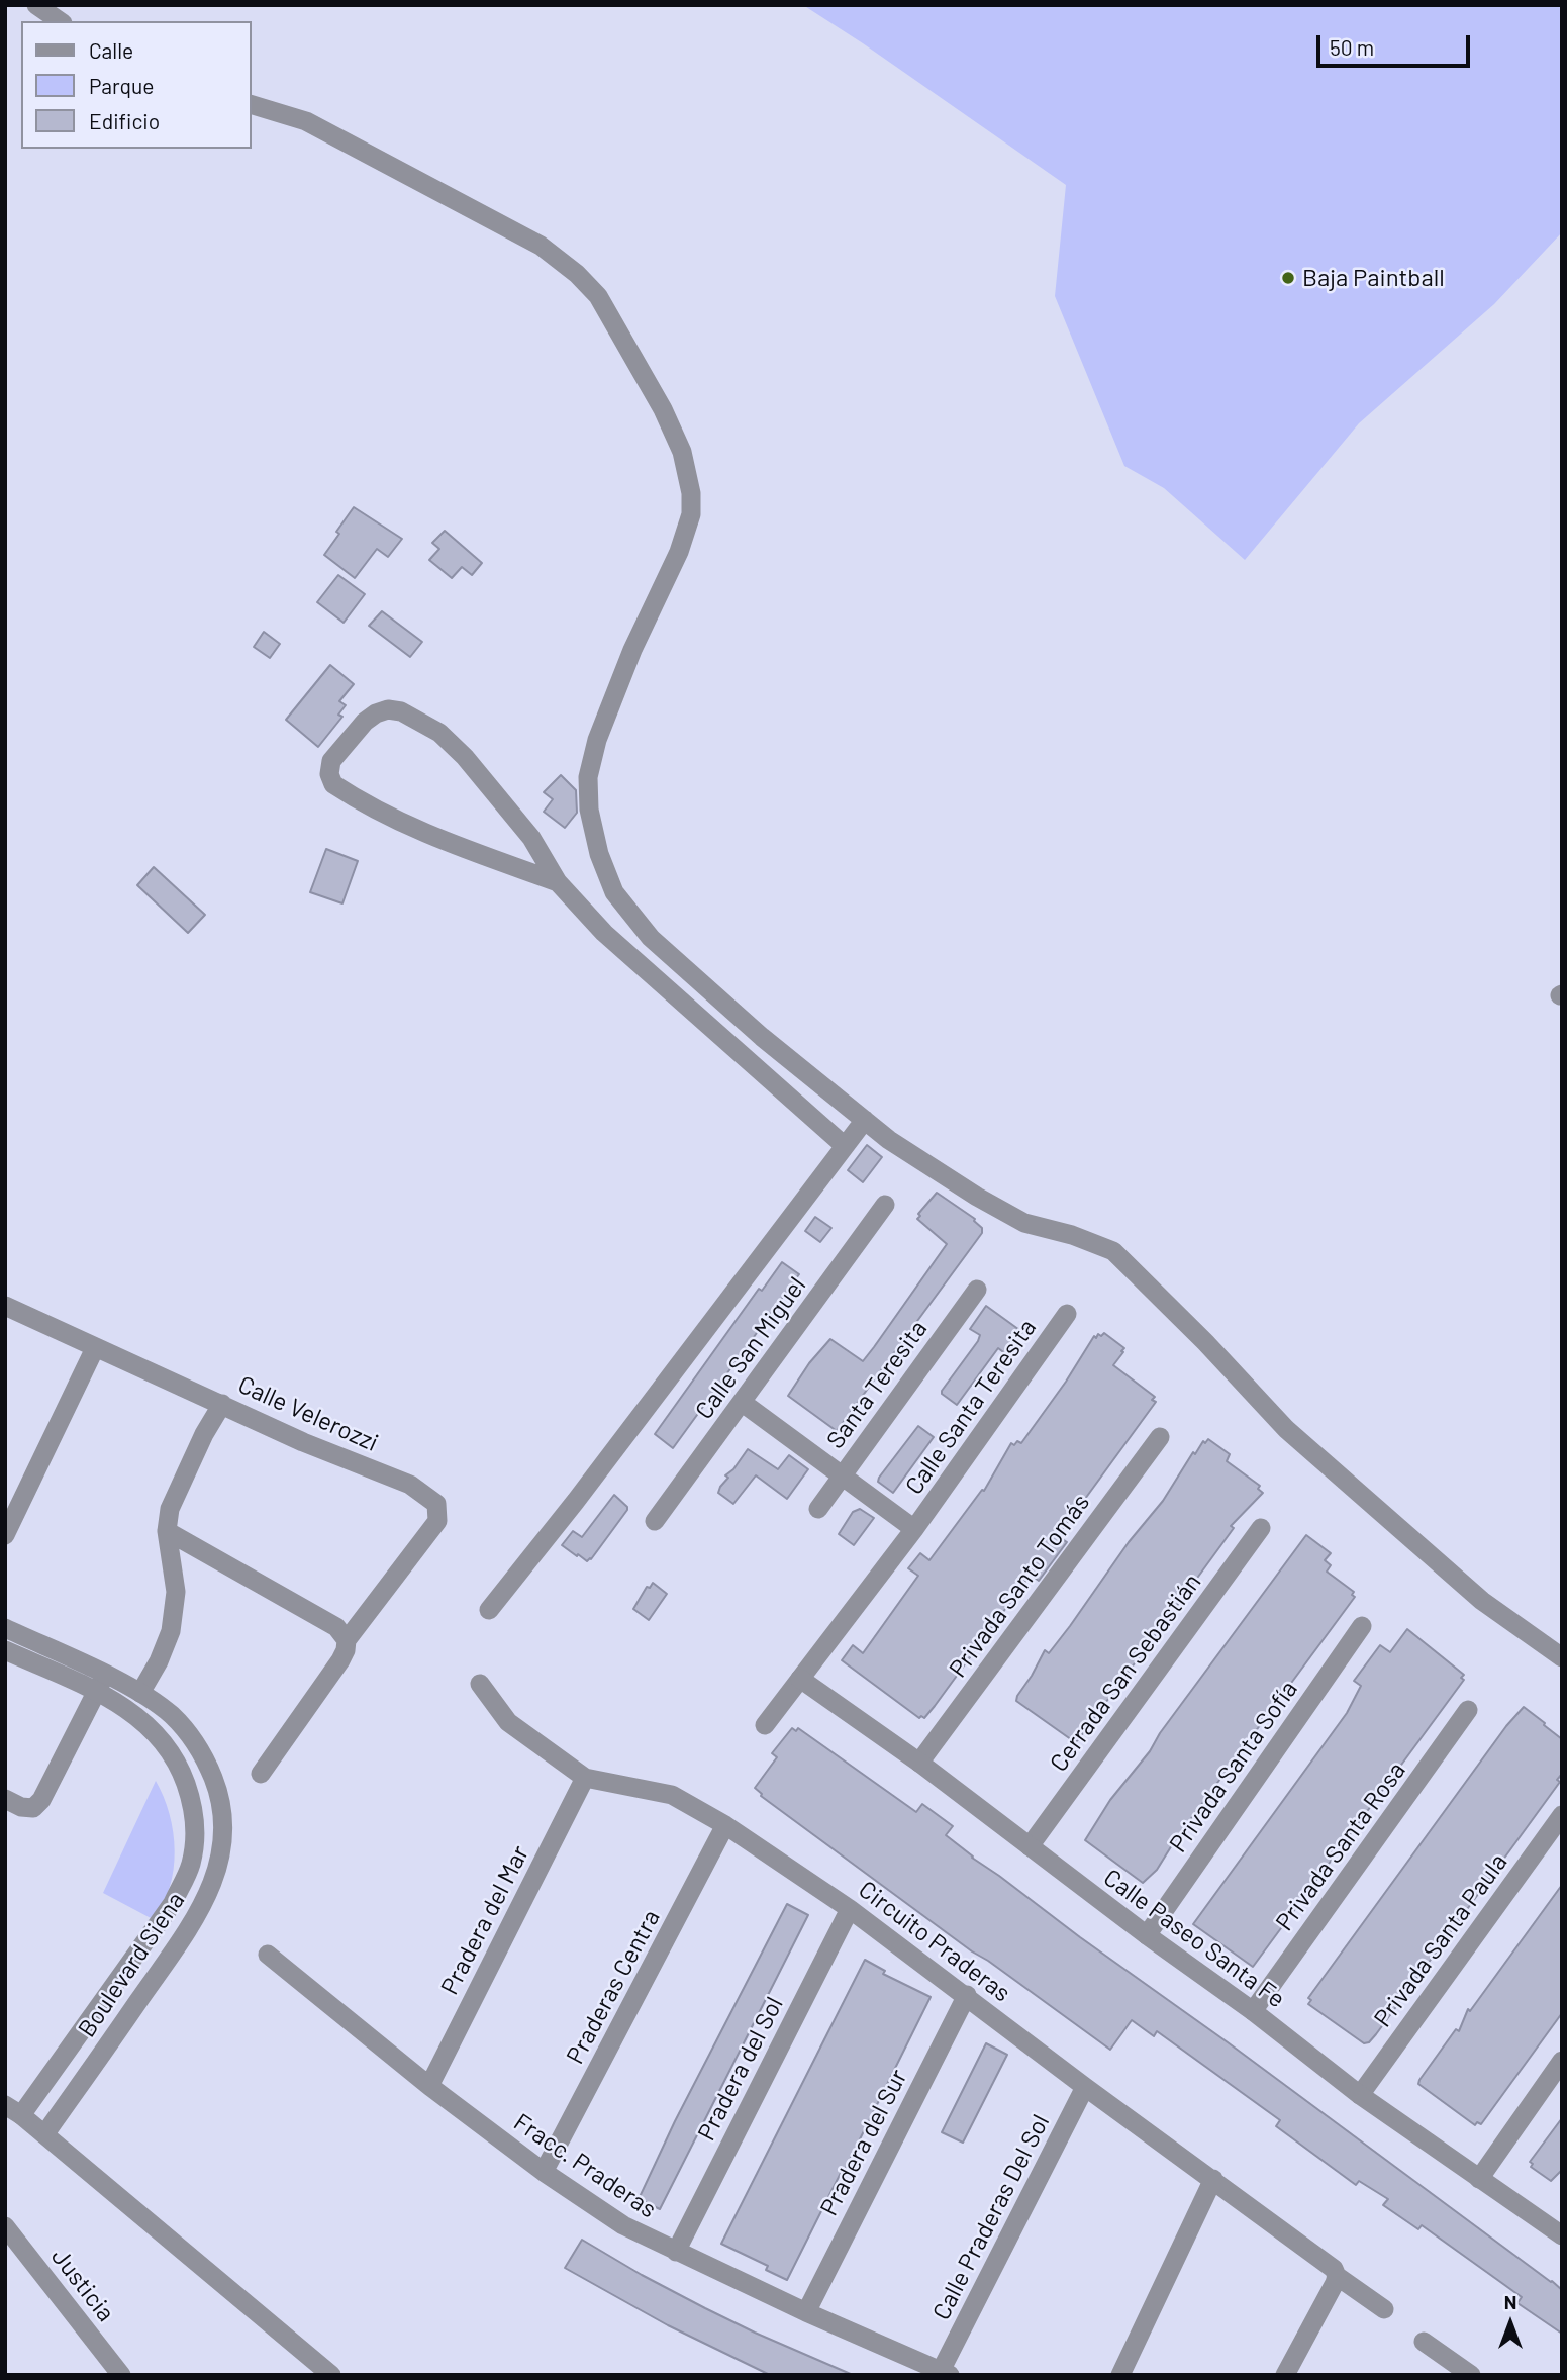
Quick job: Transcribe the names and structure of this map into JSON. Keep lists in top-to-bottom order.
{
  "streets": {
    "street": [
      "Calle San Miguel",
      "Santa Teresita",
      "Calle Santa Teresita",
      "Calle Velerozzi",
      "Privada Santo Tomás",
      "Cerrada San Sebastián",
      "Privada Santa Sofía",
      "Privada Santa Rosa",
      "Pradera del Mar",
      "Calle Paseo Santa Fe",
      "Privada Santa Paula",
      "Circuito Praderas",
      "Boulevard Siena",
      "Praderas Centra",
      "Pradera del Sol",
      "Pradera del Sur",
      "Fracc. Praderas",
      "Calle Praderas Del Sol",
      "Justicia"
    ]
  },
  "crossings": [
    ["Calle San Miguel", "Calle Santa Teresita"],
    ["Santa Teresita", "Calle Santa Teresita"],
    ["Calle Santa Teresita", "Calle Paseo Santa Fe"],
    ["Privada Santo Tomás", "Calle Paseo Santa Fe"],
    ["Cerrada San Sebastián", "Calle Paseo Santa Fe"],
    ["Privada Santa Sofía", "Calle Paseo Santa Fe"],
    ["Privada Santa Rosa", "Calle Paseo Santa Fe"],
    ["Pradera del Mar", "Circuito Praderas"],
    ["Pradera del Mar", "Fracc. Praderas"],
    ["Calle Paseo Santa Fe", "Privada Santa Paula"],
    ["Circuito Praderas", "Praderas Centra"],
    ["Circuito Praderas", "Pradera del Sol"],
    ["Circuito Praderas", "Pradera del Sur"],
    ["Circuito Praderas", "Calle Praderas Del Sol"],
    ["Praderas Centra", "Fracc. Praderas"],
    ["Pradera del Sol", "Fracc. Praderas"],
    ["Pradera del Sur", "Fracc. Praderas"],
    ["Fracc. Praderas", "Calle Praderas Del Sol"]
  ],
  "places": ["Baja Paintball"],
  "legend": ["Calle", "Parque", "Edificio"],
  "scale_bar": "50 m",
  "north": "top"
}
